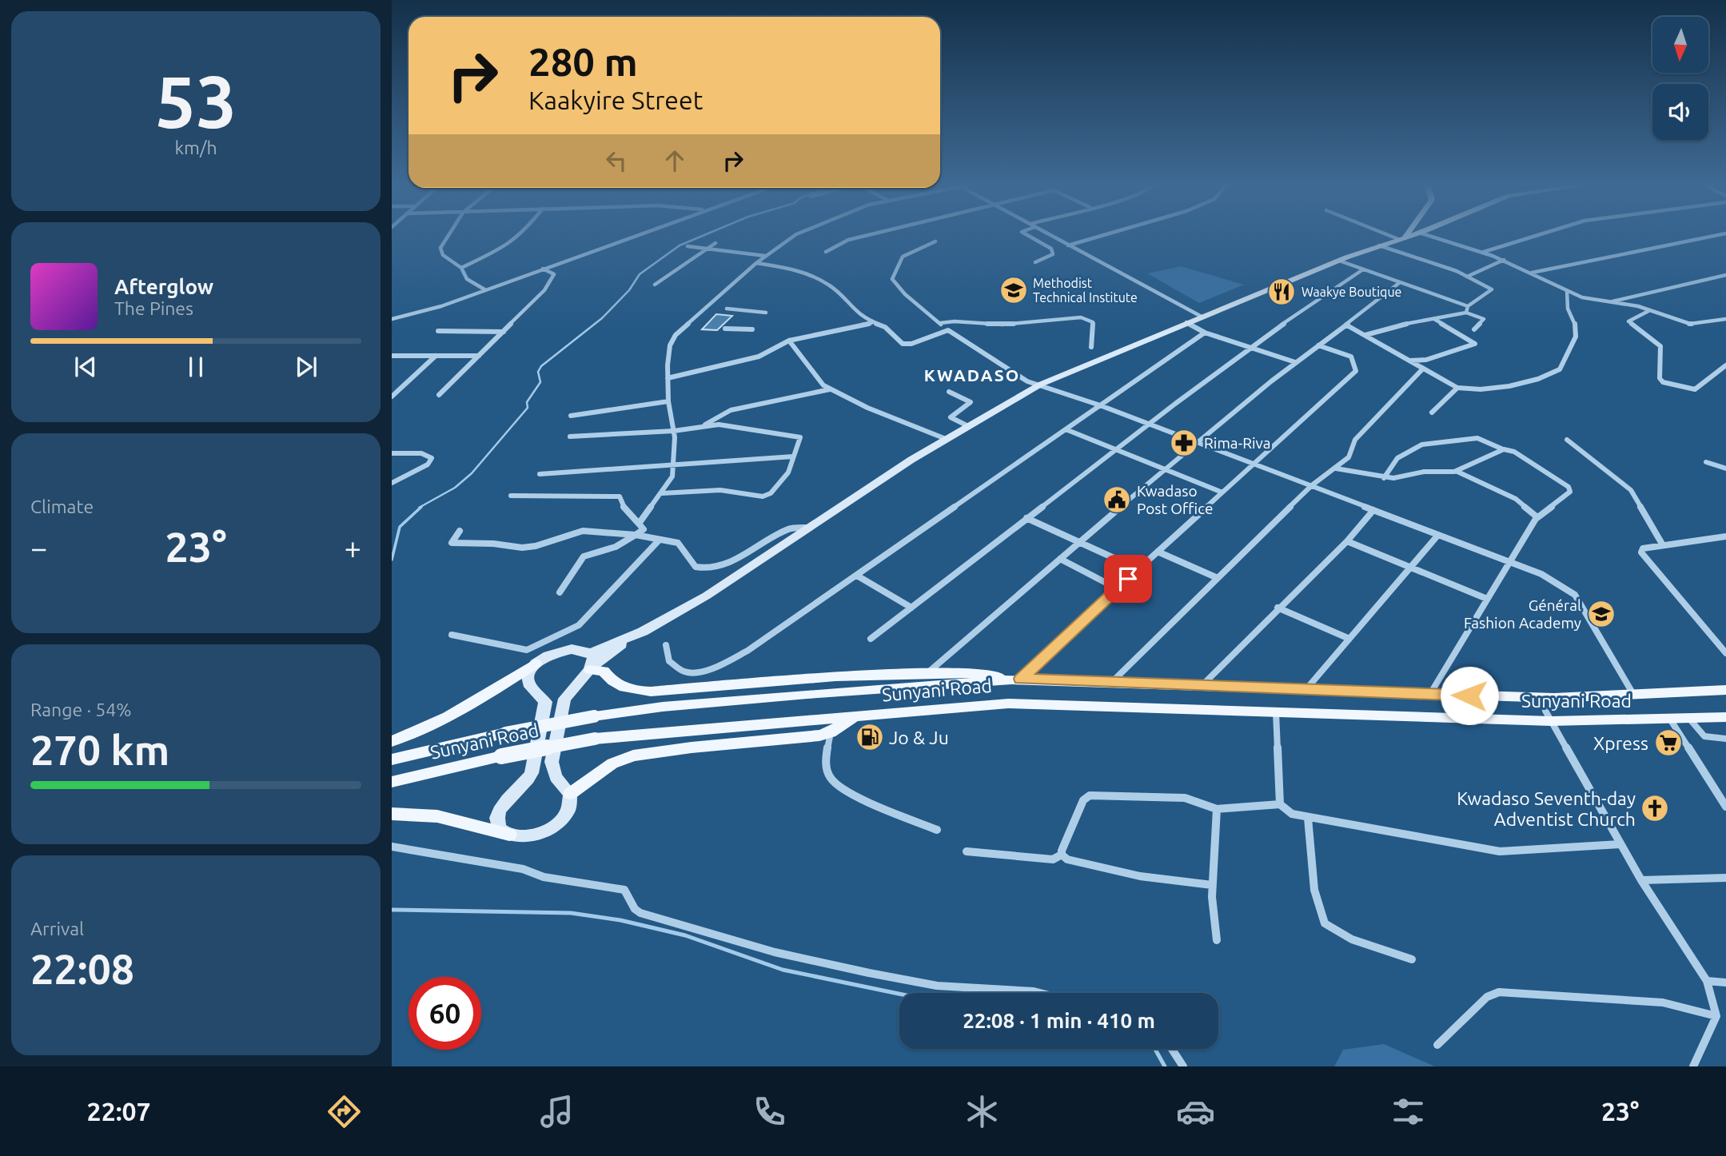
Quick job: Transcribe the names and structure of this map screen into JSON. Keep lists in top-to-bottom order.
{
  "streets": {
    "main road": ["Sunyani Road"]
  },
  "districts": ["KWADASO"],
  "places": {
    "school or university": ["Methodist Technical Institute", "Général Fashion Academy"],
    "restaurant": ["Waakye Boutique"],
    "pharmacy": ["Rima-Riva"],
    "public building": ["Kwadaso Post Office"],
    "fuel station": ["Jo & Ju"],
    "supermarket": ["Xpress"],
    "church": ["Kwadaso Seventh-day Adventist Church"]
  },
  "north": "bottom",
  "page": {
    "tile": [
      ["53", "km/h"],
      "Climate",
      ["Range · 54%", "270 km"],
      ["Arrival", "22:08"]
    ],
    "turn": ["280 m", "Kaakyire Street"],
    "song": ["Afterglow", "The Pines"],
    "heat": ["−", "23°", "+"],
    "limit": "60",
    "trip": "22:08 · 1 min · 410 m",
    "tabs": ["22:07", "23°"]
  }
}
